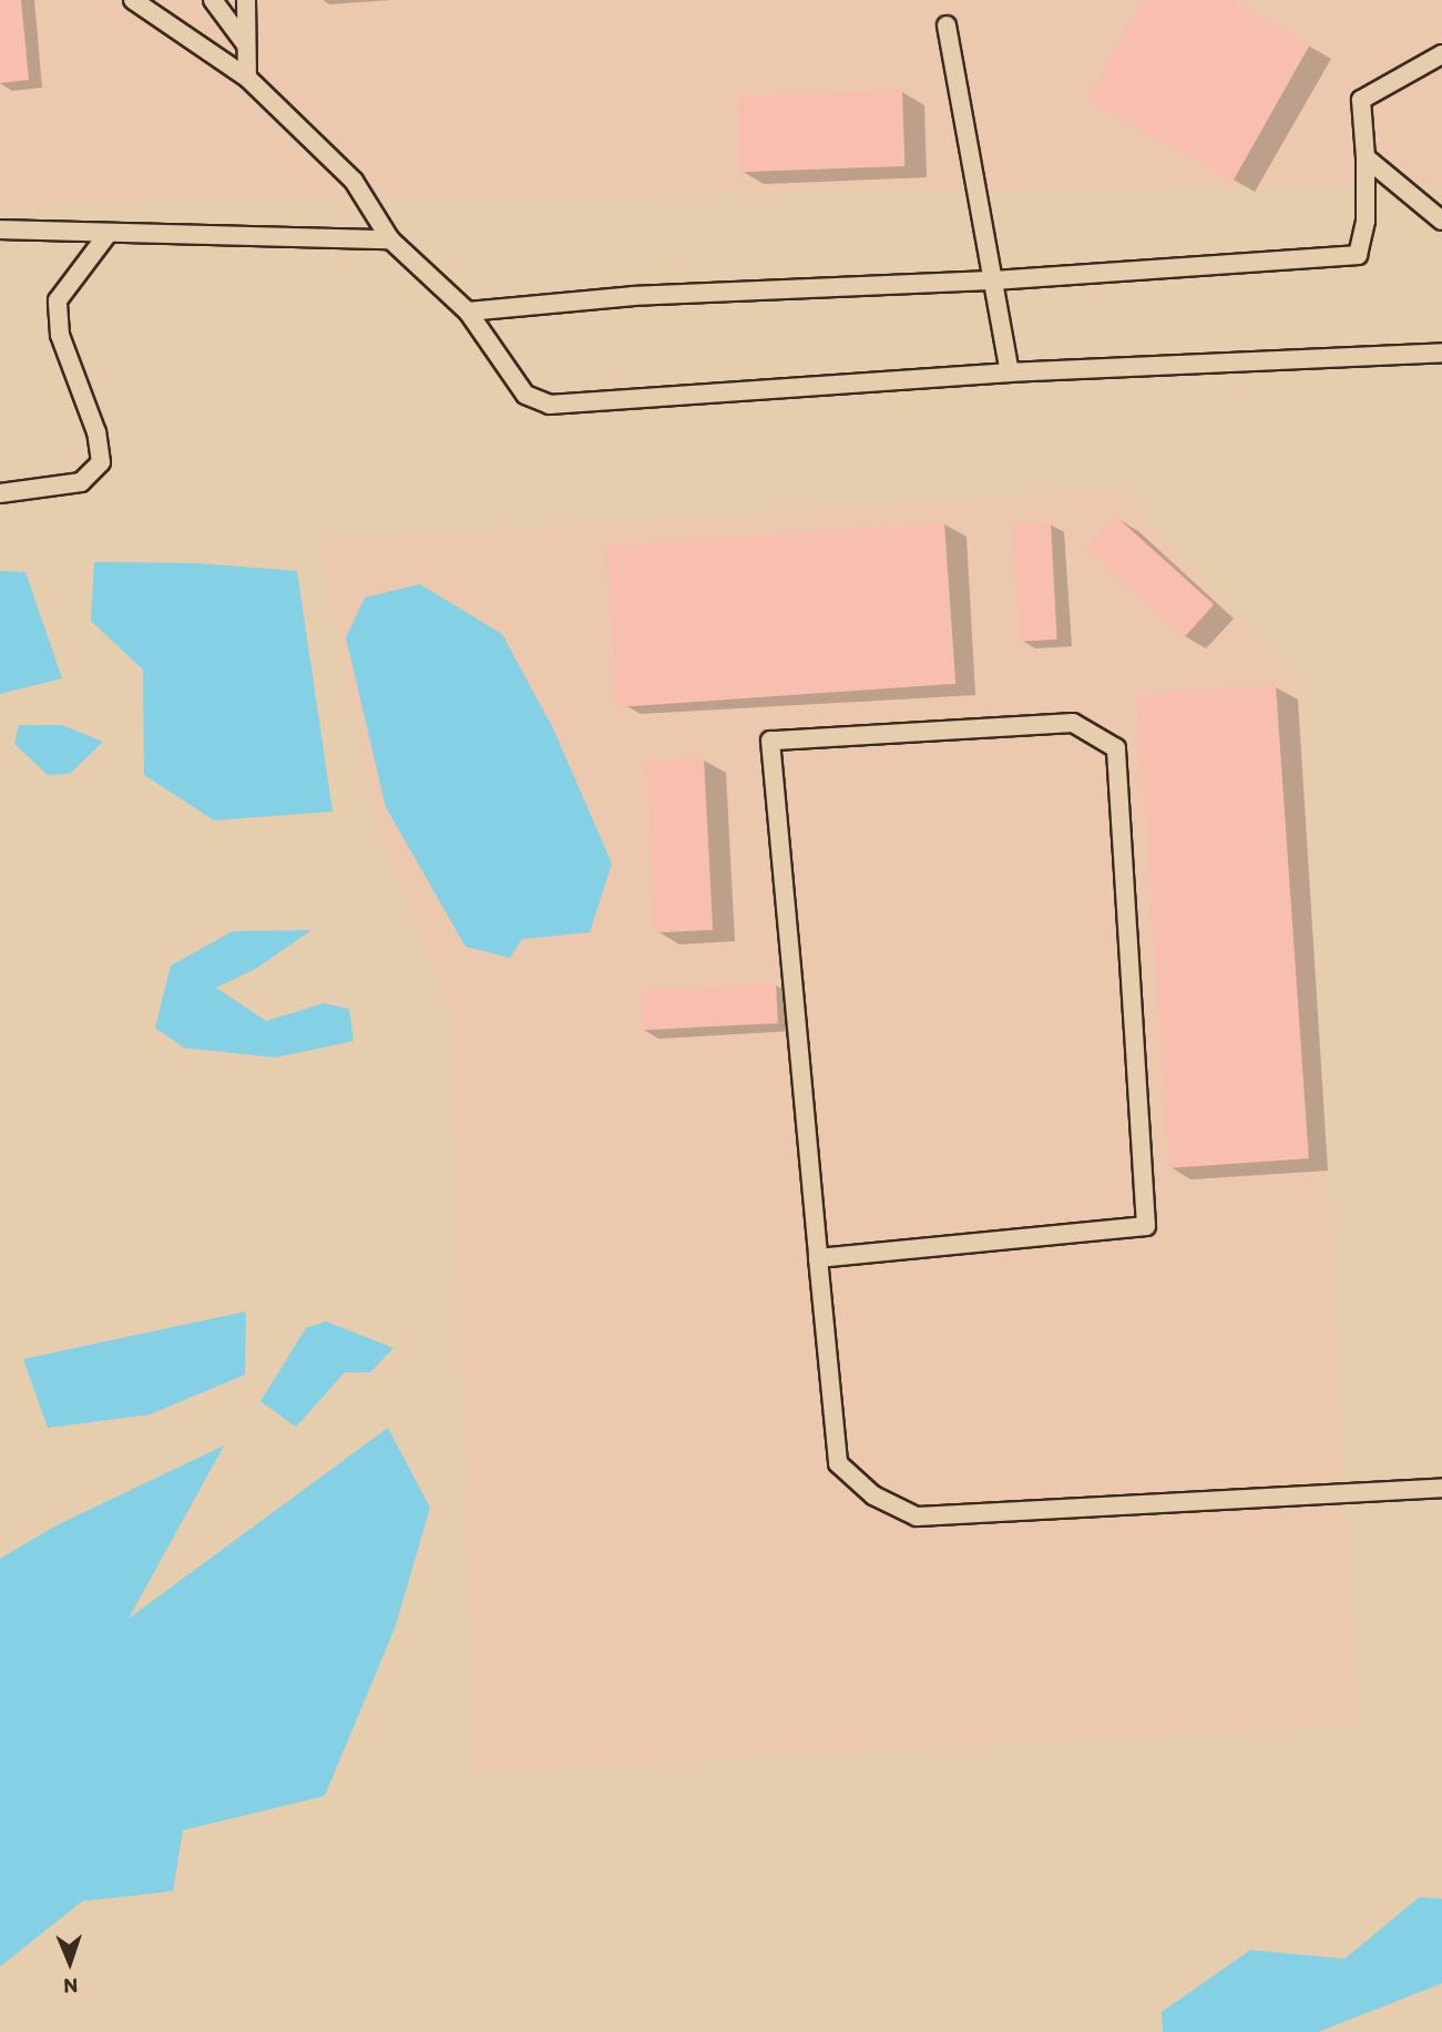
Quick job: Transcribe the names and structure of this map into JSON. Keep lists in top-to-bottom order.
{
  "north": "bottom"
}
